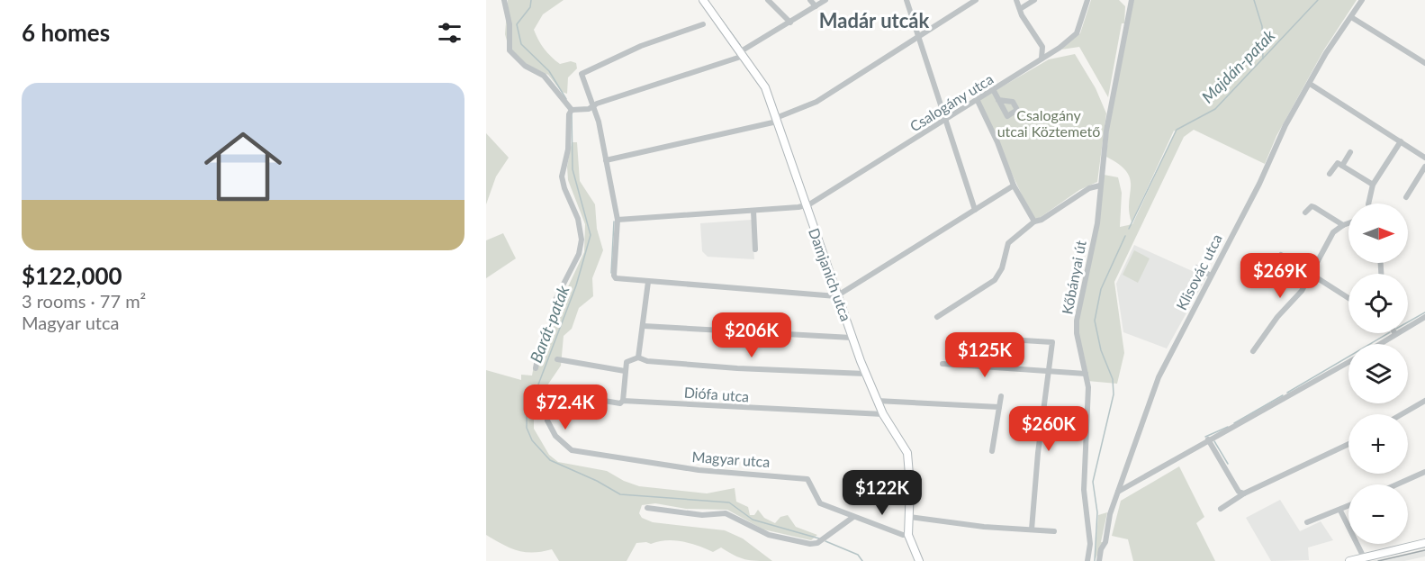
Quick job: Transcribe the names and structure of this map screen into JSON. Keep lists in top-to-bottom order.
{
  "streets": {
    "main road": ["Damjanich utca"],
    "street": [
      "Csalogány utca",
      "Klisovác utca",
      "Kőbányai út",
      "Diófa utca",
      "Magyar utca"
    ]
  },
  "crossings": [
    ["Csalogány utca", "Damjanich utca"],
    ["Damjanich utca", "Diófa utca"],
    ["Damjanich utca", "Magyar utca"]
  ],
  "districts": ["Madár utcák"],
  "water": ["Majdán-patak", "Barát-patak"],
  "parks": ["Csalogány utcai Köztemető"],
  "north": "right",
  "page": {
    "heading": "6 homes",
    "list": [
      {
        "name": "$122,000",
        "note": "3 rooms · 77 m² · Magyar utca"
      }
    ],
    "map_buttons": ["+", "−"],
    "price": [
      "$269K",
      "$206K",
      "$125K",
      "$72.4K",
      "$260K",
      "$122K"
    ]
  }
}
